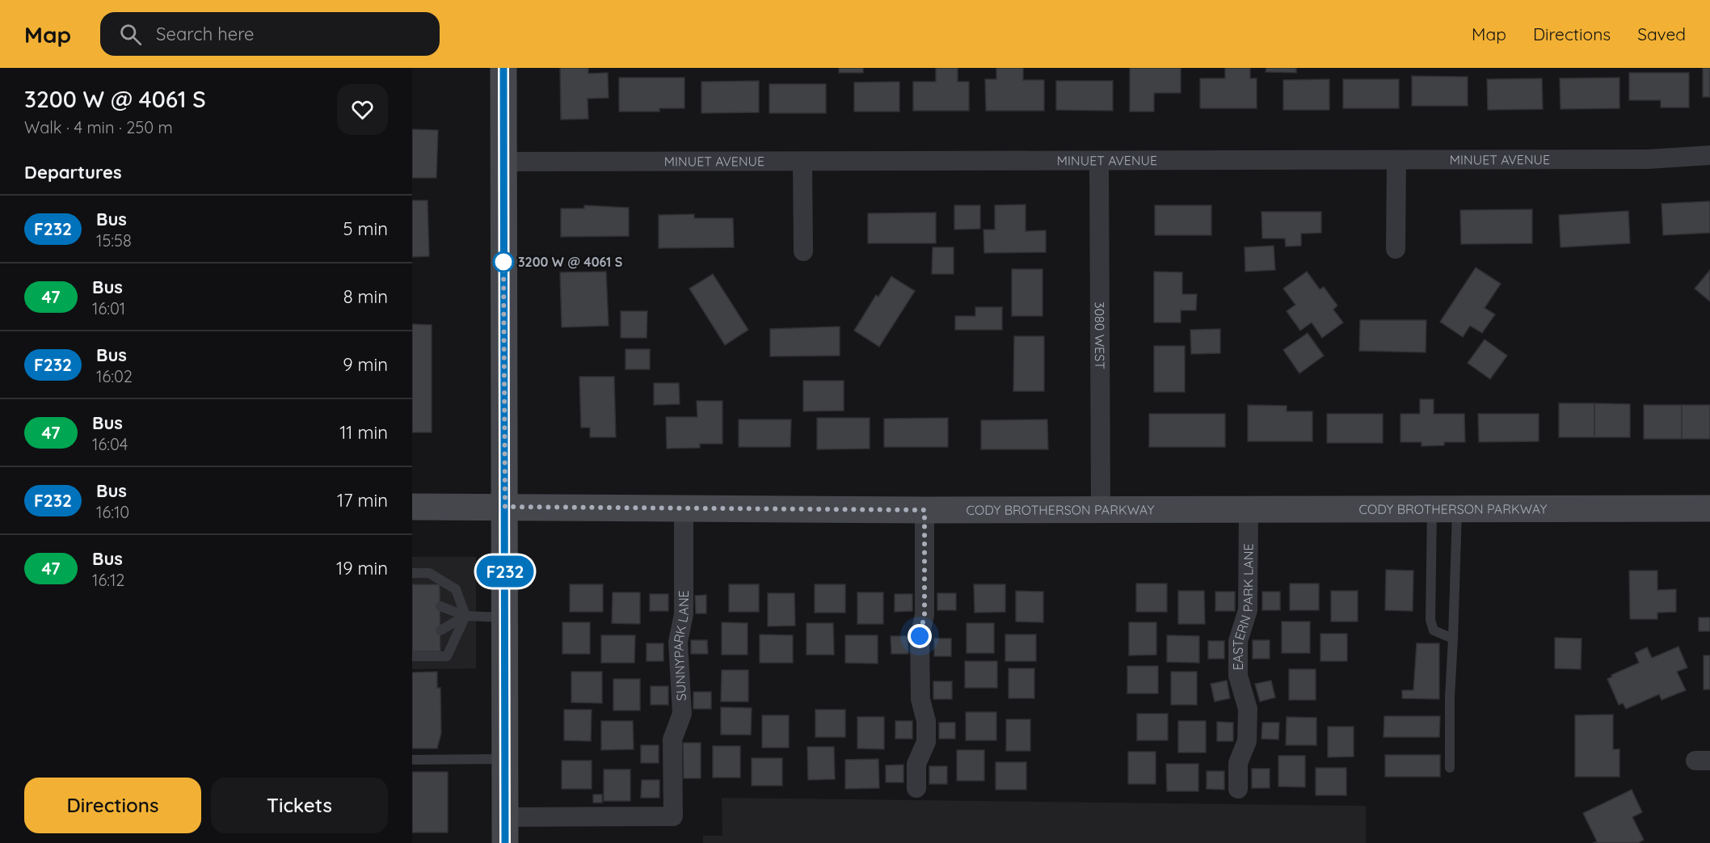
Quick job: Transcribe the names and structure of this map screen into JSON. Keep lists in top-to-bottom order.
{
  "streets": {
    "main road": ["CODY BROTHERSON PARKWAY"],
    "street": [
      "MINUET AVENUE",
      "3080 WEST",
      "EASTERN PARK LANE",
      "SUNNYPARK LANE"
    ]
  },
  "crossings": [
    ["MINUET AVENUE", "3080 WEST"],
    ["3080 WEST", "CODY BROTHERSON PARKWAY"],
    ["CODY BROTHERSON PARKWAY", "EASTERN PARK LANE"],
    ["CODY BROTHERSON PARKWAY", "SUNNYPARK LANE"]
  ],
  "places": ["3200 W @ 4061 S"],
  "lines": ["bus line F232"],
  "page": {
    "header": "Map",
    "search": "Search here",
    "nav": ["Map", "Directions", "Saved"],
    "heading": [
      ["3200 W @ 4061 S", "Walk · 4 min · 250 m"],
      "Departures"
    ],
    "on_map": "F232",
    "list": [
      {
        "mark": "F232",
        "name": "Bus",
        "note": "15:58",
        "value": "5 min"
      },
      {
        "mark": "47",
        "name": "Bus",
        "note": "16:01",
        "value": "8 min"
      },
      {
        "mark": "F232",
        "name": "Bus",
        "note": "16:02",
        "value": "9 min"
      },
      {
        "mark": "47",
        "name": "Bus",
        "note": "16:04",
        "value": "11 min"
      },
      {
        "mark": "F232",
        "name": "Bus",
        "note": "16:10",
        "value": "17 min"
      },
      {
        "mark": "47",
        "name": "Bus",
        "note": "16:12",
        "value": "19 min"
      }
    ],
    "buttons": ["Directions", "Tickets"]
  }
}
